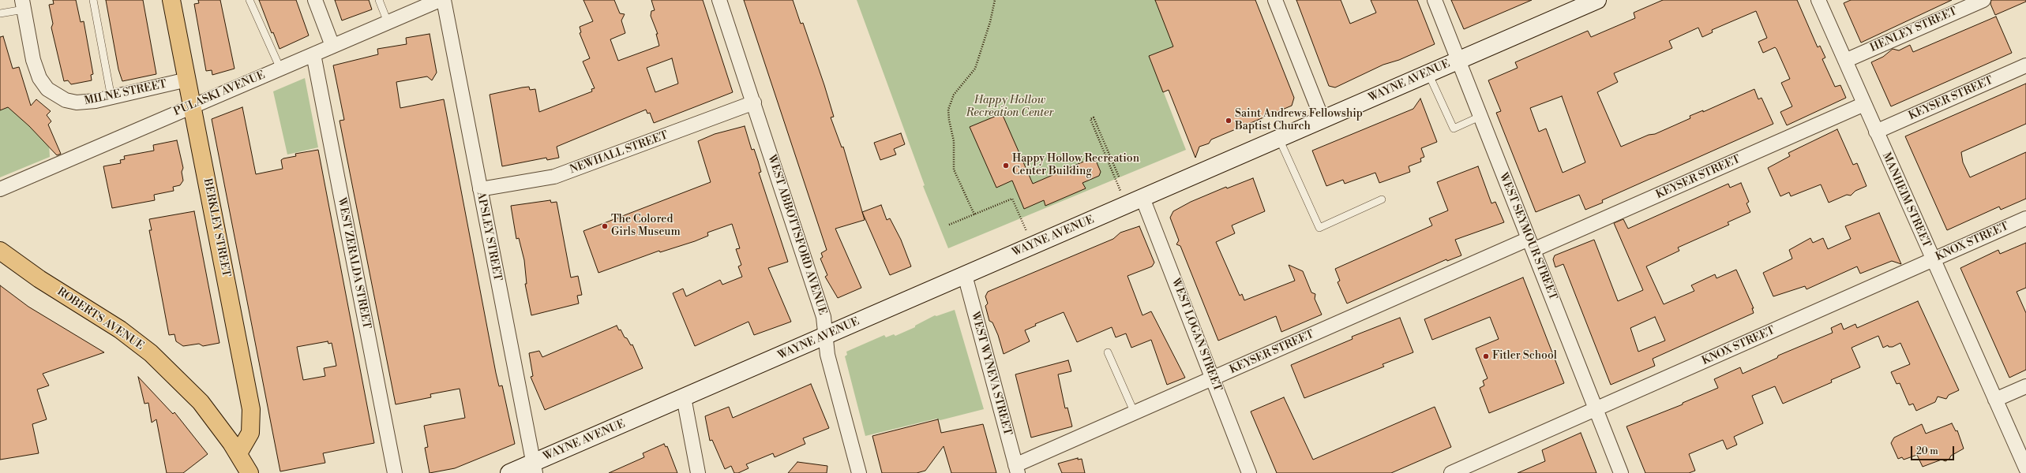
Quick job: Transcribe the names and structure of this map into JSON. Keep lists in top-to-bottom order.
{
  "streets": {
    "main road": ["WAYNE AVENUE", "BERKLEY STREET", "ROBERTS AVENUE"],
    "street": [
      "HENLEY STREET",
      "MILNE STREET",
      "PULASKI AVENUE",
      "KEYSER STREET",
      "NEWHALL STREET",
      "MANHEIM STREET",
      "WEST ABBOTTSFORD AVENUE",
      "APSLEY STREET",
      "WEST SEYMOUR STREET",
      "KNOX STREET",
      "WEST ZERALDA STREET",
      "WEST LOGAN STREET",
      "WEST WYNEVA STREET"
    ]
  },
  "crossings": [
    ["HENLEY STREET", "MANHEIM STREET"],
    ["WAYNE AVENUE", "WEST ABBOTTSFORD AVENUE"],
    ["WAYNE AVENUE", "APSLEY STREET"],
    ["WAYNE AVENUE", "WEST SEYMOUR STREET"],
    ["WAYNE AVENUE", "WEST LOGAN STREET"],
    ["WAYNE AVENUE", "WEST WYNEVA STREET"],
    ["MILNE STREET", "BERKLEY STREET"],
    ["PULASKI AVENUE", "BERKLEY STREET"],
    ["PULASKI AVENUE", "WEST ZERALDA STREET"],
    ["KEYSER STREET", "MANHEIM STREET"],
    ["KEYSER STREET", "WEST SEYMOUR STREET"],
    ["KEYSER STREET", "WEST LOGAN STREET"],
    ["KEYSER STREET", "WEST WYNEVA STREET"],
    ["NEWHALL STREET", "WEST ABBOTTSFORD AVENUE"],
    ["NEWHALL STREET", "APSLEY STREET"],
    ["MANHEIM STREET", "KNOX STREET"],
    ["BERKLEY STREET", "ROBERTS AVENUE"],
    ["WEST SEYMOUR STREET", "KNOX STREET"]
  ],
  "parks": ["Happy Hollow Recreation Center"],
  "places": [
    "Saint Andrews Fellowship Baptist Church",
    "Happy Hollow Recreation Center Building",
    "The Colored Girls Museum",
    "Fitler School"
  ],
  "scale_bar": "20 m"
}
